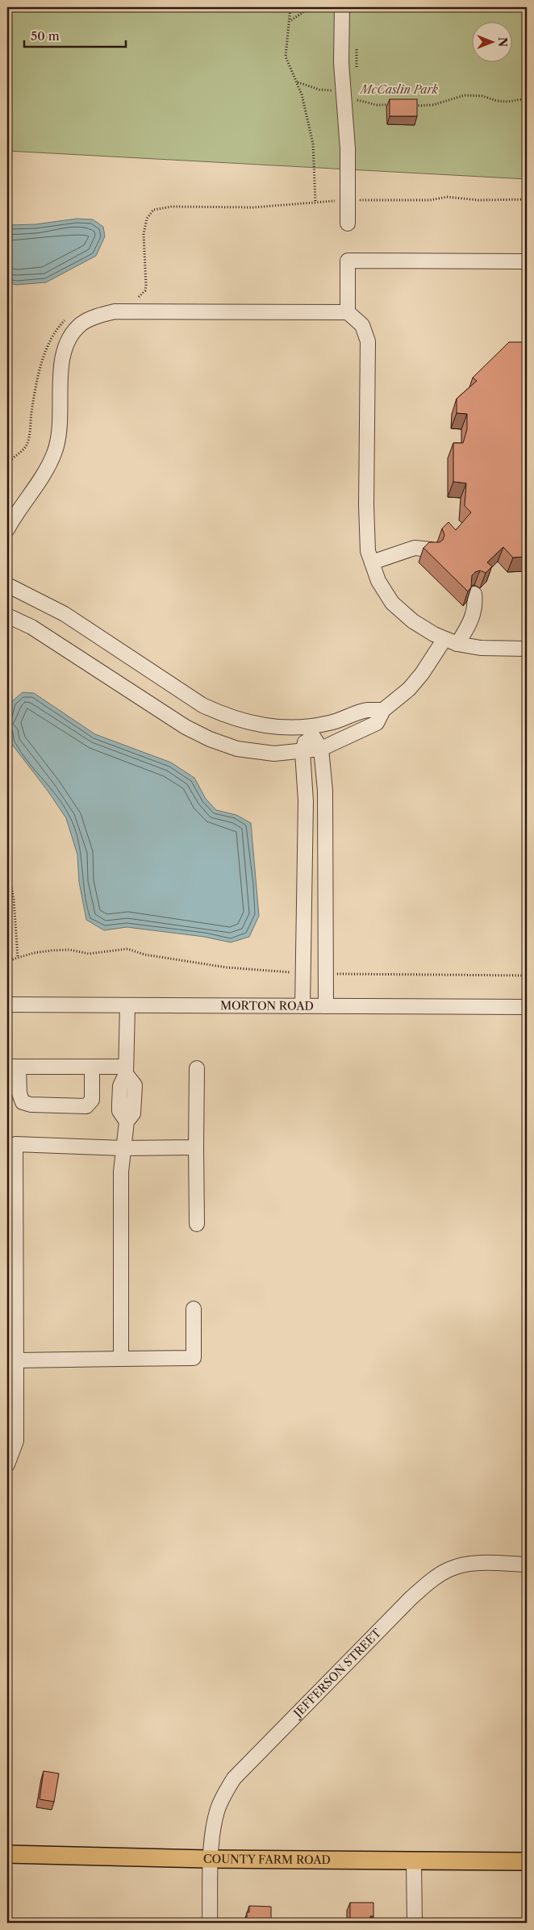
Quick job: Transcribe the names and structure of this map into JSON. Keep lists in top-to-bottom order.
{
  "streets": {
    "main road": ["COUNTY FARM ROAD"],
    "street": ["MORTON ROAD", "JEFFERSON STREET"]
  },
  "crossings": [
    ["JEFFERSON STREET", "COUNTY FARM ROAD"]
  ],
  "parks": ["McCaslin Park"],
  "scale_bar": "50 m",
  "north": "right"
}
